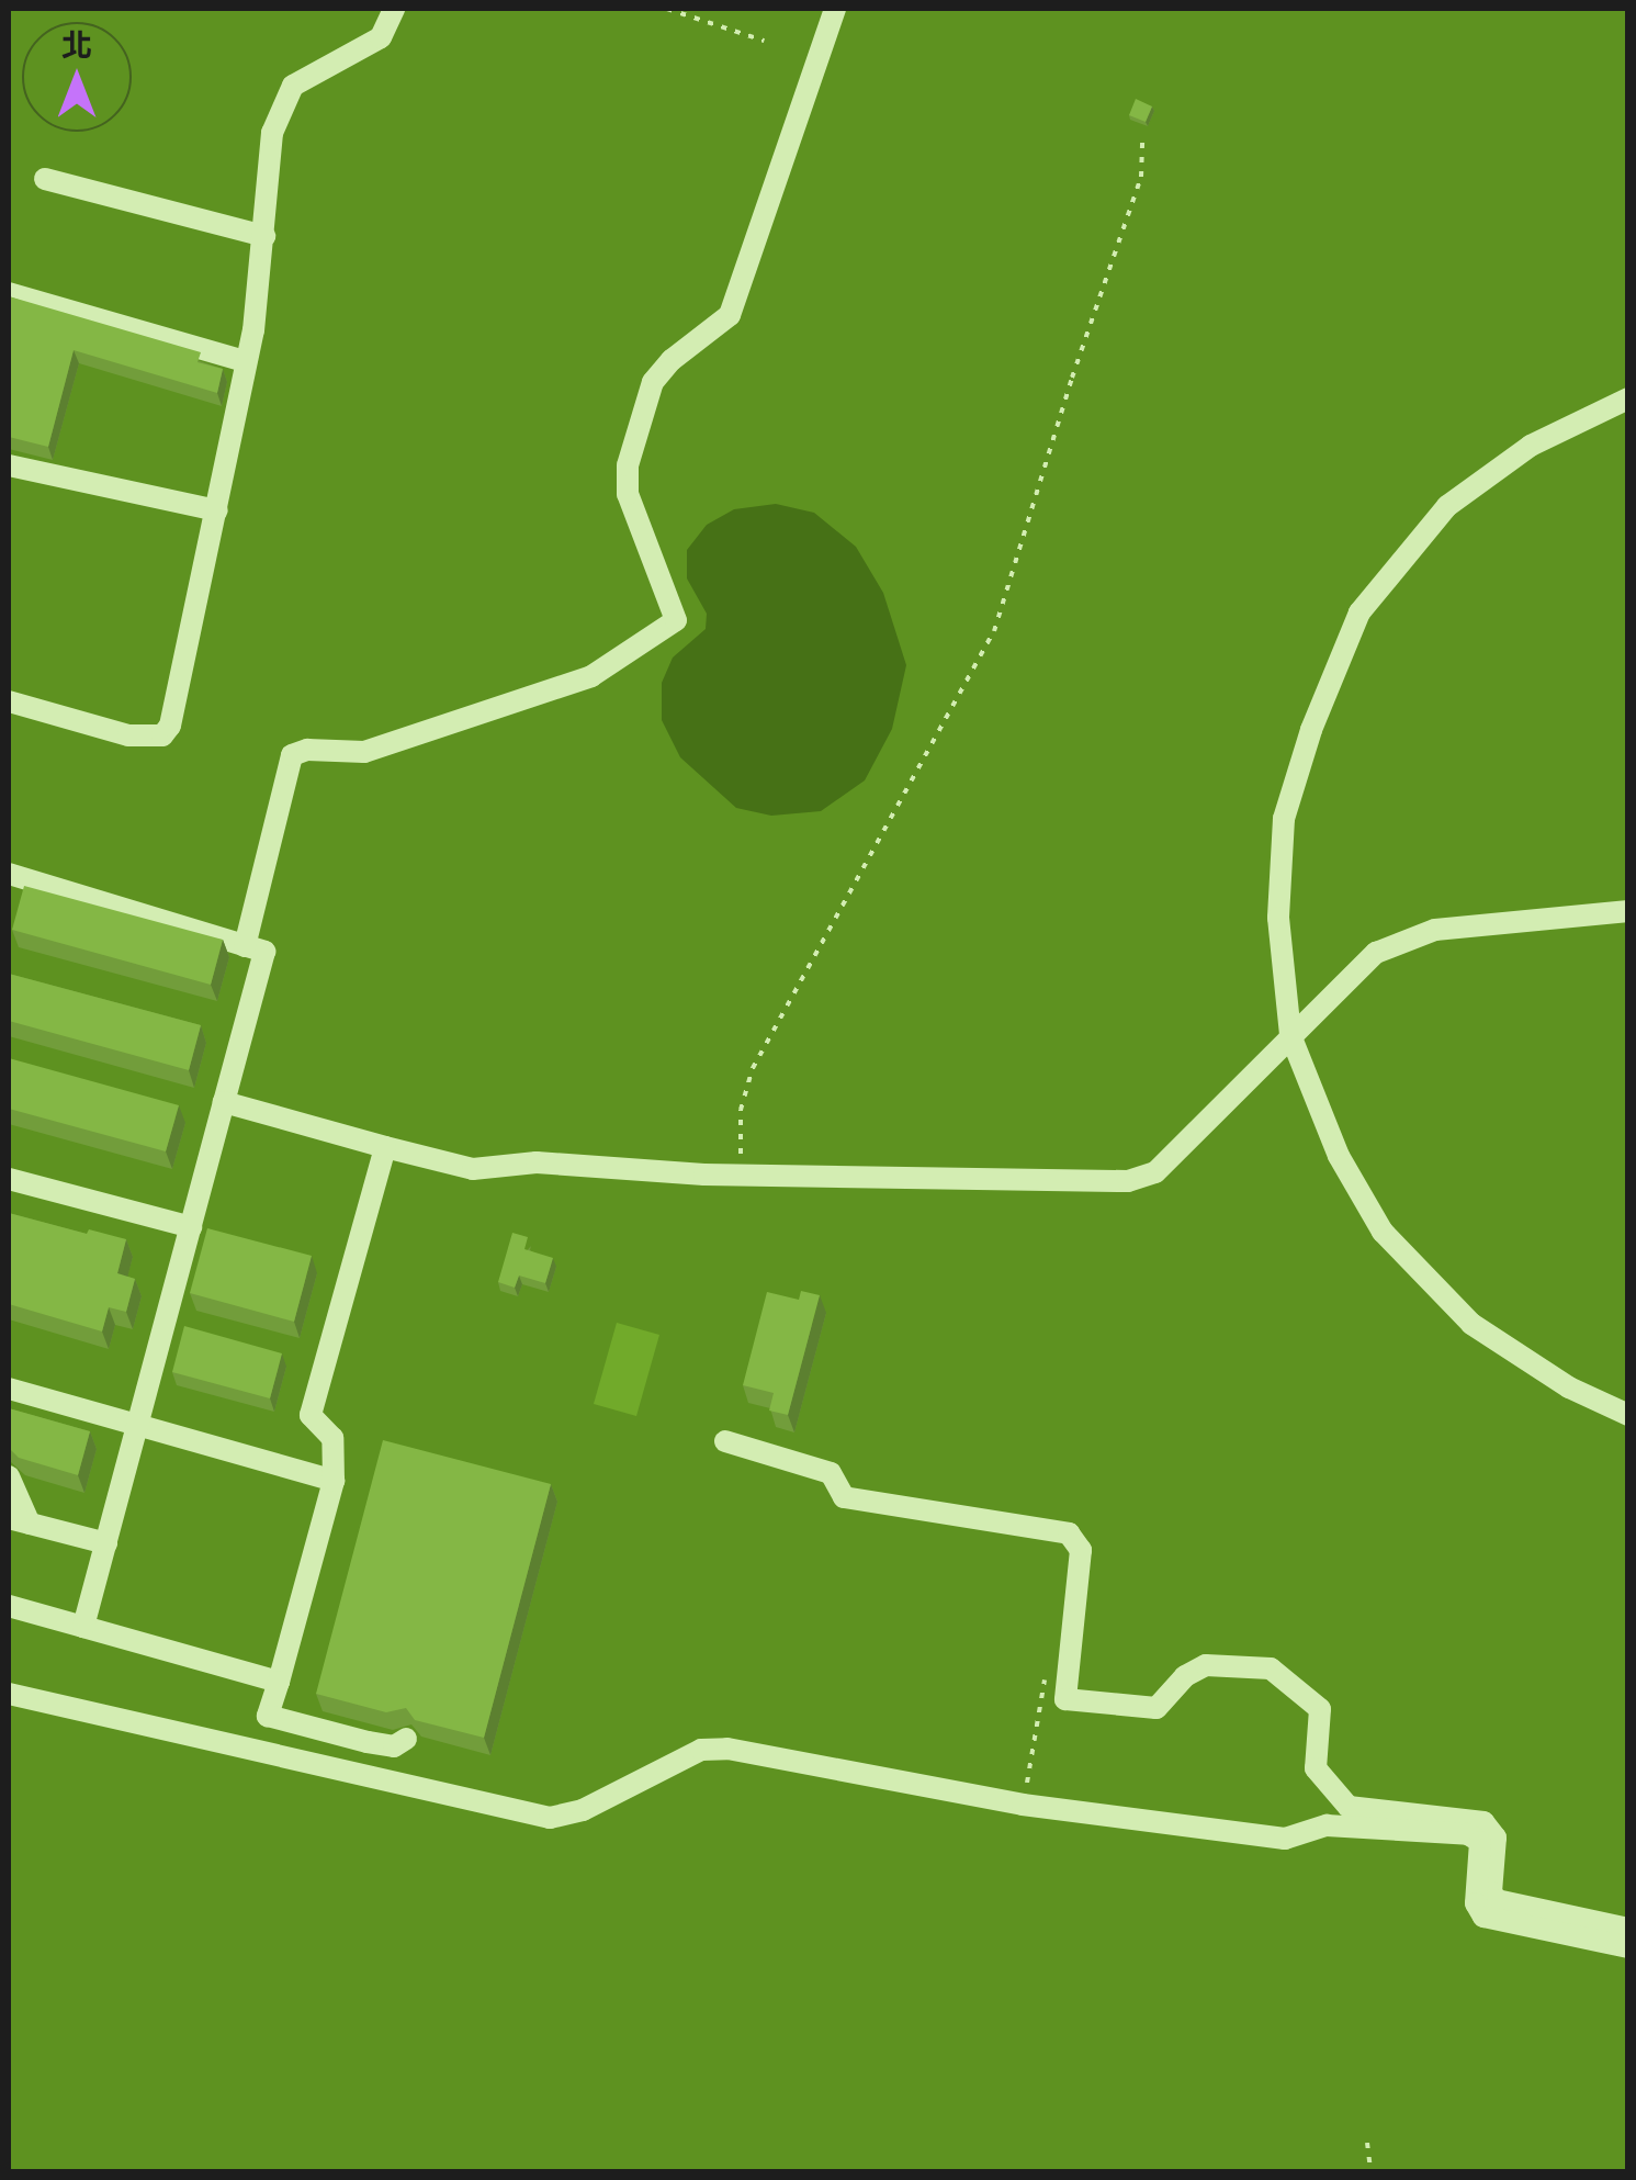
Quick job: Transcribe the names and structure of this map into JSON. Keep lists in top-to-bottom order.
{
  "north": "top"
}
